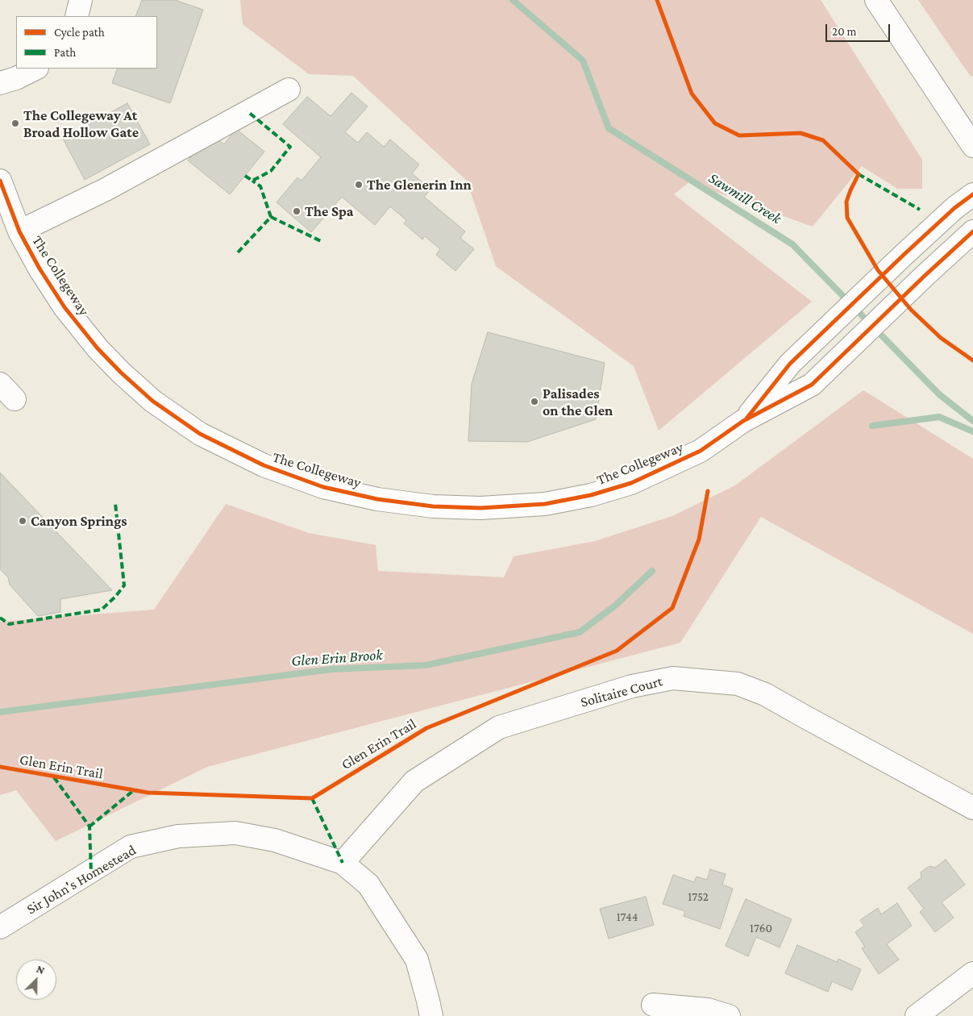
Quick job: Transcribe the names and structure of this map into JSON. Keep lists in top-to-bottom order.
{
  "streets": {
    "street": ["The Collegeway", "Solitaire Court", "Sir John's Homestead"],
    "cycle path": ["Glen Erin Trail"]
  },
  "crossings": [
    ["Solitaire Court", "Sir John's Homestead"]
  ],
  "water": ["Sawmill Creek", "Glen Erin Brook"],
  "places": [
    "The Collegeway At Broad Hollow Gate",
    "The Glenerin Inn",
    "The Spa",
    "Palisades on the Glen",
    "Canyon Springs"
  ],
  "house_numbers": ["1752", "1744", "1760"],
  "legend": ["Cycle path", "Path"],
  "scale_bar": "20 m",
  "north": "top right"
}
